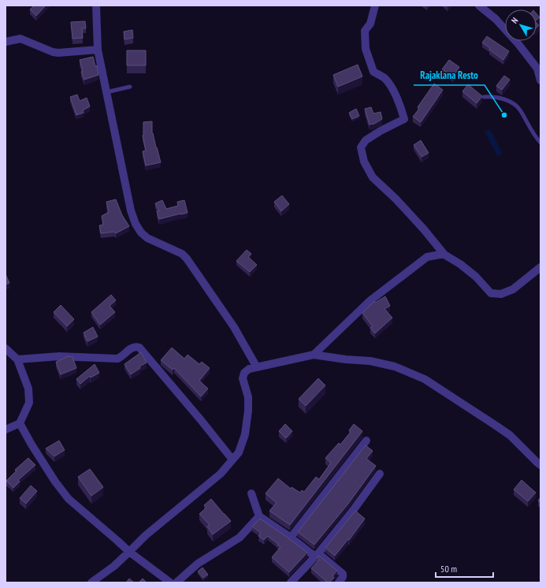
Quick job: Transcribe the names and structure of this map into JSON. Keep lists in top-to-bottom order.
{
  "places": ["Rajaklana Resto"],
  "scale_bar": "50 m",
  "north": "top left"
}
